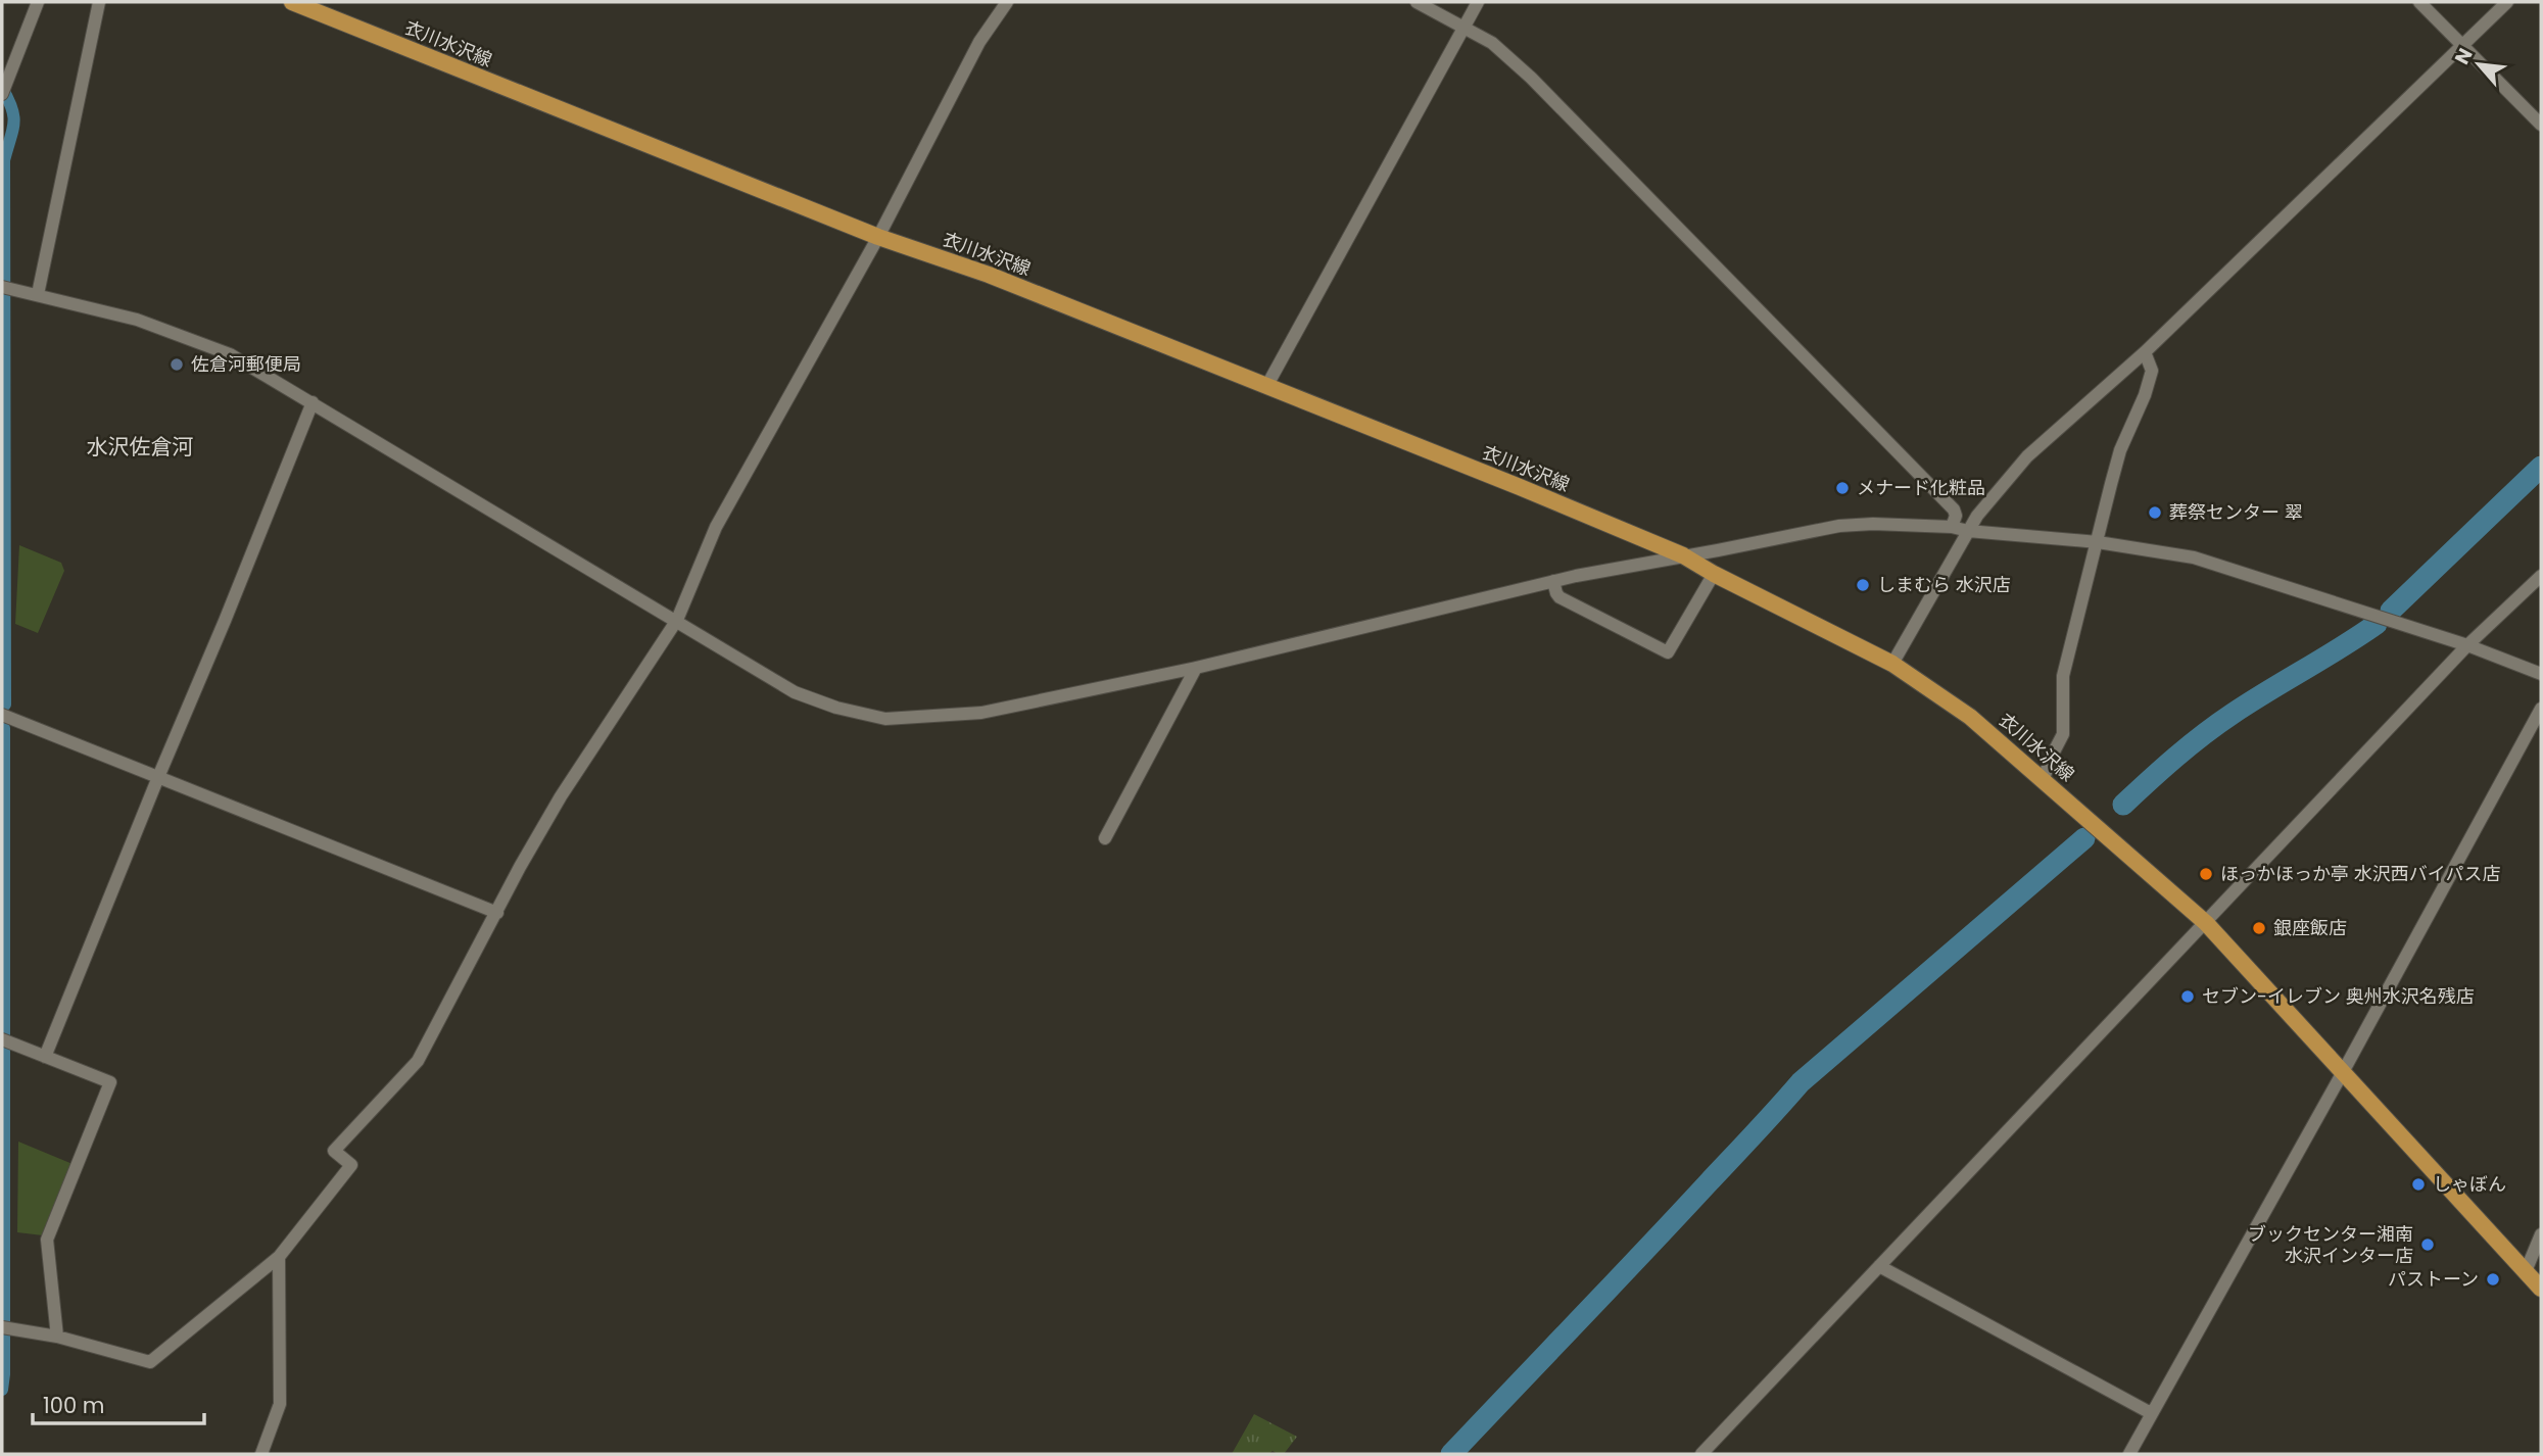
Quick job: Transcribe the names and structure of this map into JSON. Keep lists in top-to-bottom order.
{
  "streets": {
    "main road": ["衣川水沢線"]
  },
  "districts": ["水沢佐倉河"],
  "places": [
    "佐倉河郵便局",
    "メナード化粧品",
    "葬祭センター 翠",
    "しまむら 水沢店",
    "ほっかほっか亭 水沢西バイパス店",
    "銀座飯店",
    "セブン-イレブン 奥州水沢名残店",
    "しゃぼん",
    "ブックセンター湘南 水沢インター店",
    "パストーン"
  ],
  "scale_bar": "100 m",
  "north": "top left"
}
